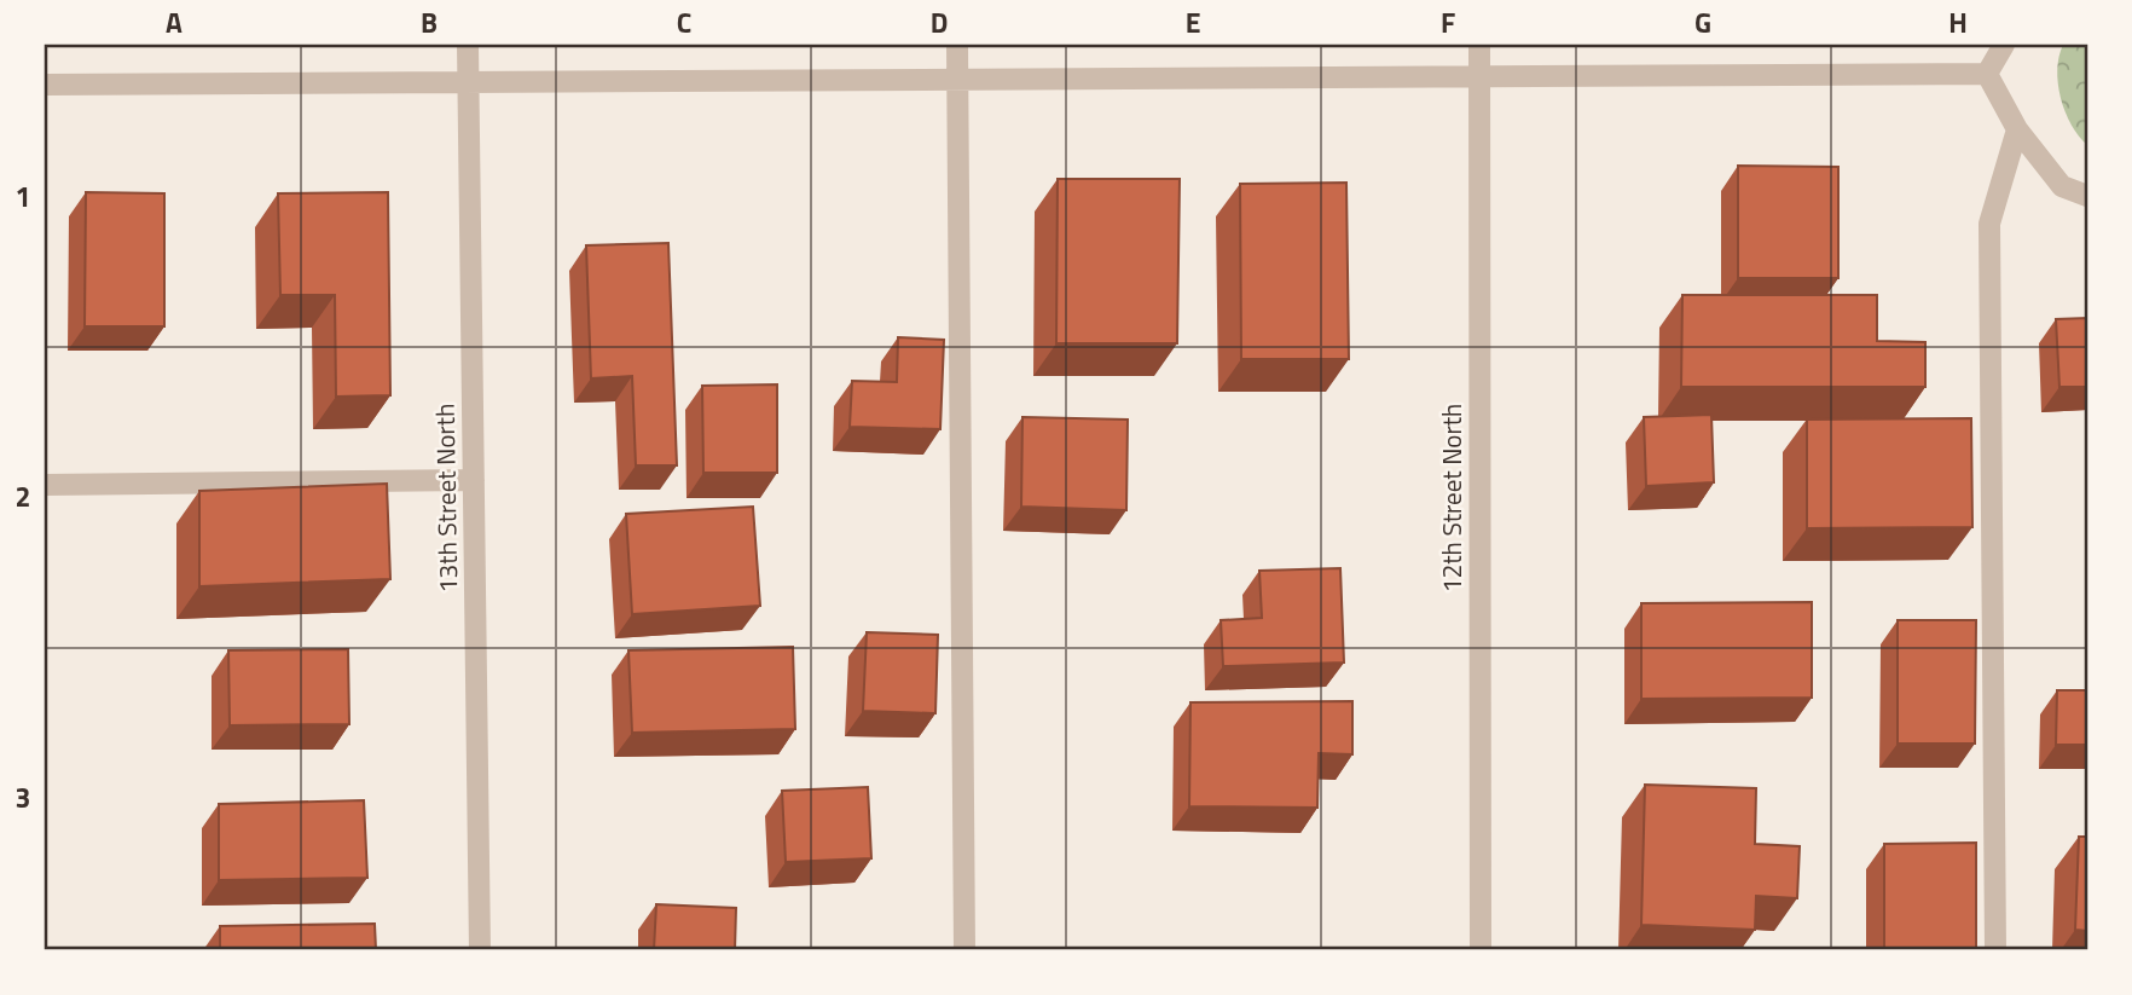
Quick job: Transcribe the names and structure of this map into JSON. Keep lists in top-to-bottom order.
{
  "streets": {
    "street": ["13th Street North", "12th Street North"]
  },
  "grid": {
    "columns": [
      "A",
      "B",
      "C",
      "D",
      "E",
      "F",
      "G",
      "H"
    ],
    "rows": ["1", "2", "3"]
  }
}
